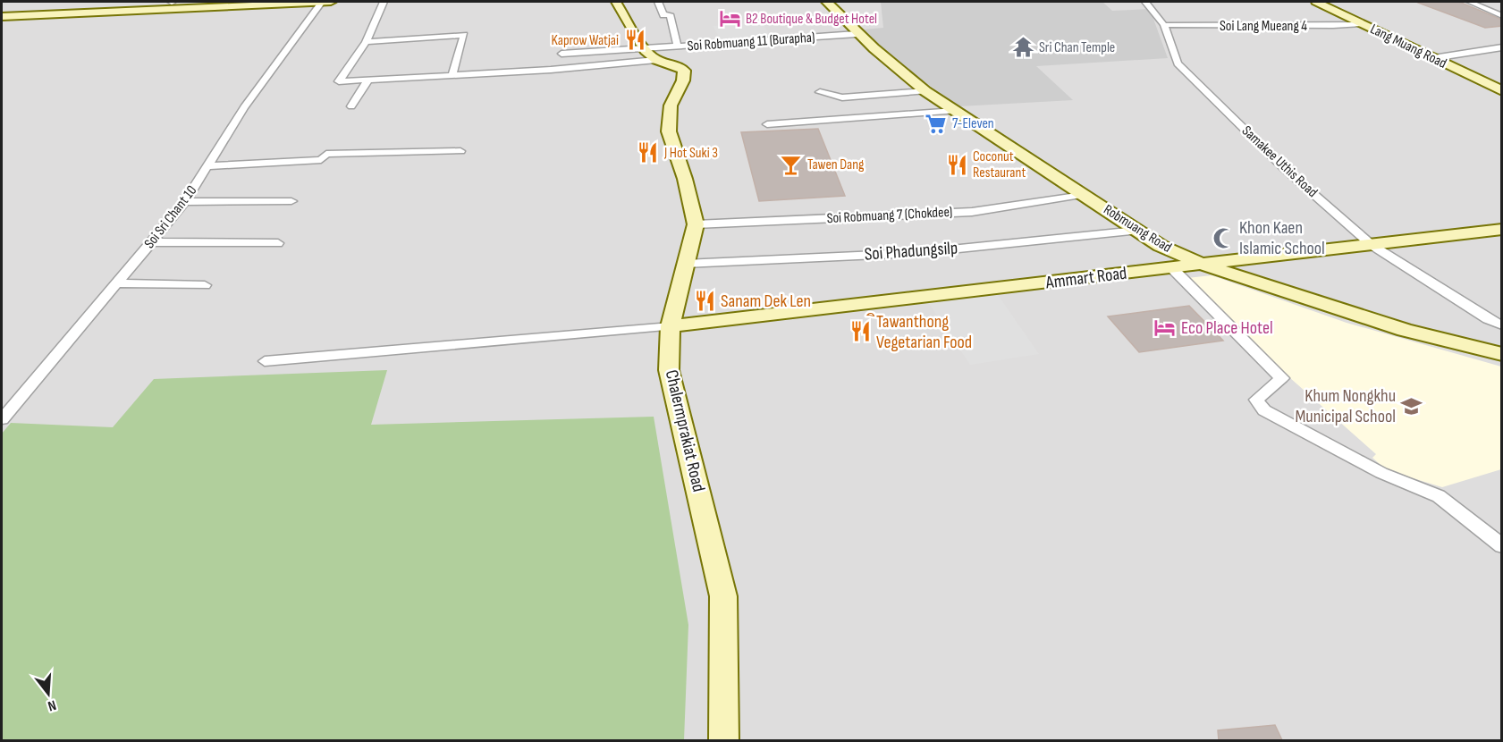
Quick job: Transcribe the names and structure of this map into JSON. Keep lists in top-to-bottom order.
{
  "streets": {
    "street": [
      "Soi Lang Mueang 4",
      "Soi Robmuang 11 (Burapha)",
      "Lang Muang Road",
      "Samakee Uthis Road",
      "Soi Robmuang 7 (Chokdee)",
      "Soi Sri Chant 10",
      "Robmuang Road",
      "Soi Phadungsilp",
      "Ammart Road",
      "Chalermprakiat Road"
    ]
  },
  "crossings": [
    ["Soi Lang Mueang 4", "Lang Muang Road"],
    ["Soi Lang Mueang 4", "Samakee Uthis Road"],
    ["Soi Robmuang 11 (Burapha)", "Robmuang Road"],
    ["Soi Robmuang 11 (Burapha)", "Chalermprakiat Road"],
    ["Samakee Uthis Road", "Ammart Road"],
    ["Soi Robmuang 7 (Chokdee)", "Robmuang Road"],
    ["Soi Robmuang 7 (Chokdee)", "Chalermprakiat Road"],
    ["Robmuang Road", "Soi Phadungsilp"],
    ["Robmuang Road", "Ammart Road"],
    ["Soi Phadungsilp", "Chalermprakiat Road"],
    ["Ammart Road", "Chalermprakiat Road"]
  ],
  "places": {
    "hotel": ["B2 Boutique & Budget Hotel", "Eco Place Hotel"],
    "restaurant": [
      "Kaprow Watjai",
      "J Hot Suki 3",
      "Coconut Restaurant",
      "Sanam Dek Len",
      "ิTawanthong Vegetarian Food"
    ],
    "temple": ["Sri Chan Temple"],
    "supermarket": ["7-Eleven"],
    "bar": ["Tawen Dang"],
    "mosque": ["Khon Kaen Islamic School"],
    "school or university": ["Khum Nongkhu Municipal School"]
  },
  "north": "bottom"
}
